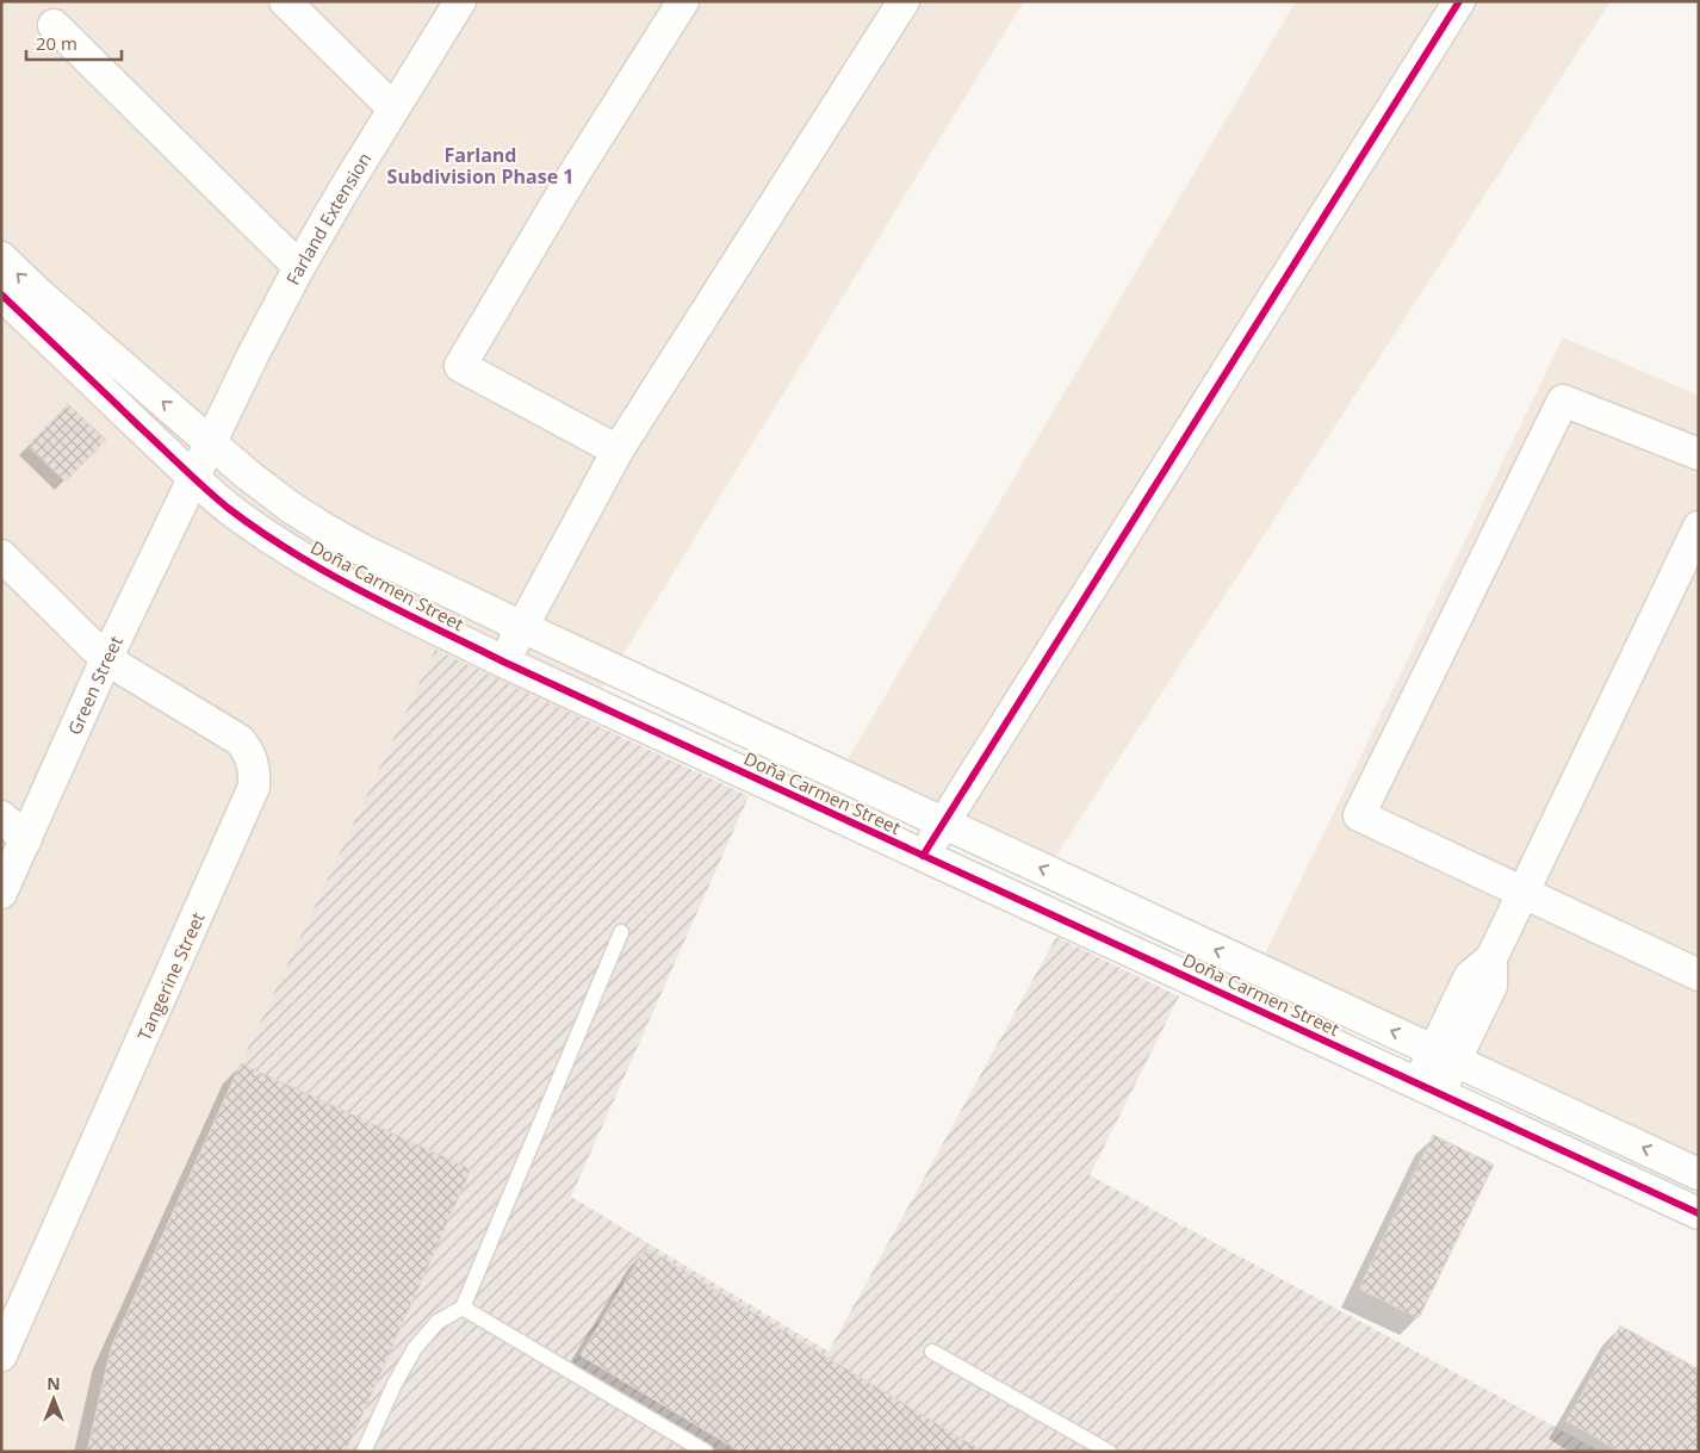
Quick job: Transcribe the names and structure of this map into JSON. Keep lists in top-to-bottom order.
{
  "streets": {
    "street": [
      "Farland Extension",
      "Doña Carmen Street",
      "Green Street",
      "Tangerine Street"
    ]
  },
  "crossings": [
    ["Farland Extension", "Doña Carmen Street"],
    ["Farland Extension", "Green Street"],
    ["Doña Carmen Street", "Green Street"],
    ["Green Street", "Tangerine Street"]
  ],
  "districts": ["Farland Subdivision Phase 1"],
  "scale_bar": "20 m",
  "north": "top"
}
